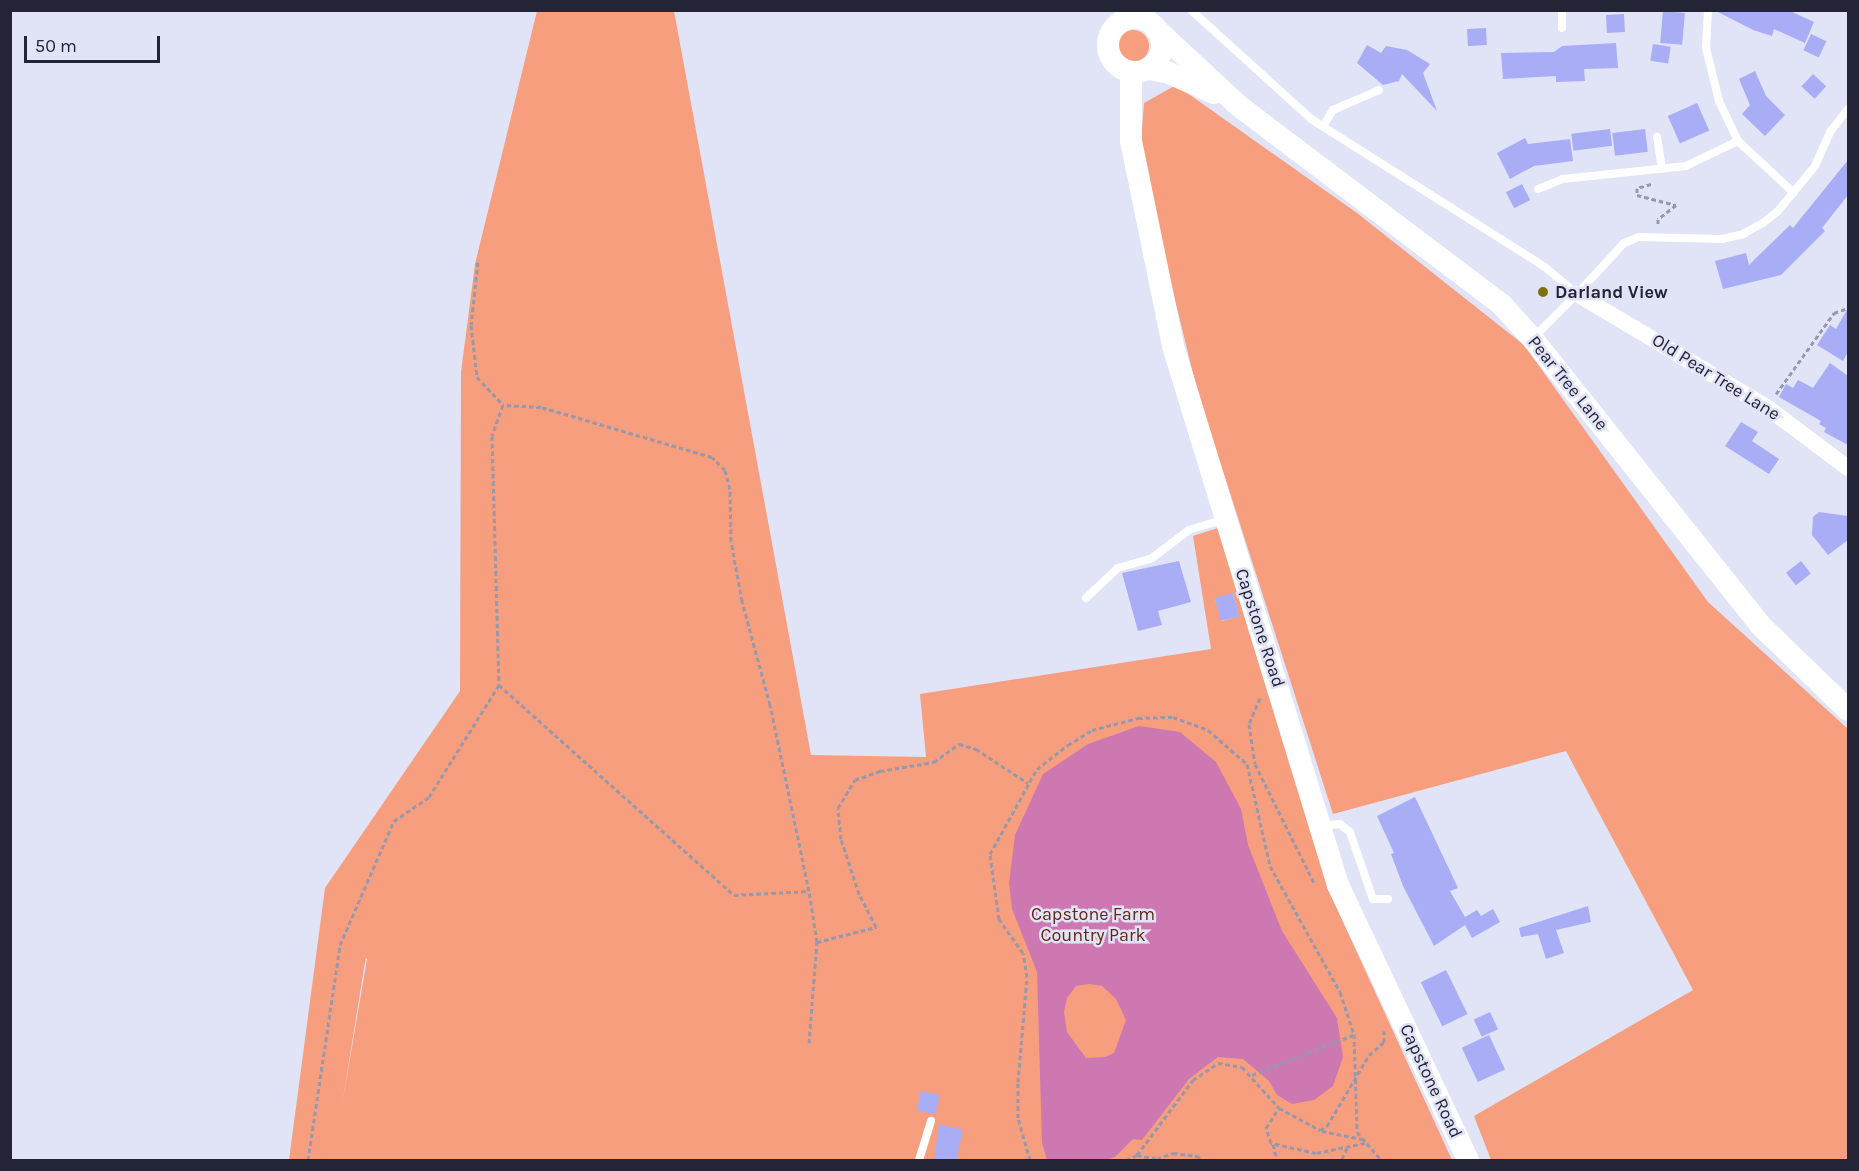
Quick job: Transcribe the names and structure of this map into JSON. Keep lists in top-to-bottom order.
{
  "streets": {
    "street": ["Old Pear Tree Lane", "Pear Tree Lane", "Capstone Road"]
  },
  "crossings": [
    ["Pear Tree Lane", "Capstone Road"]
  ],
  "parks": ["Capstone Farm Country Park"],
  "places": ["Darland View"],
  "scale_bar": "50 m"
}
